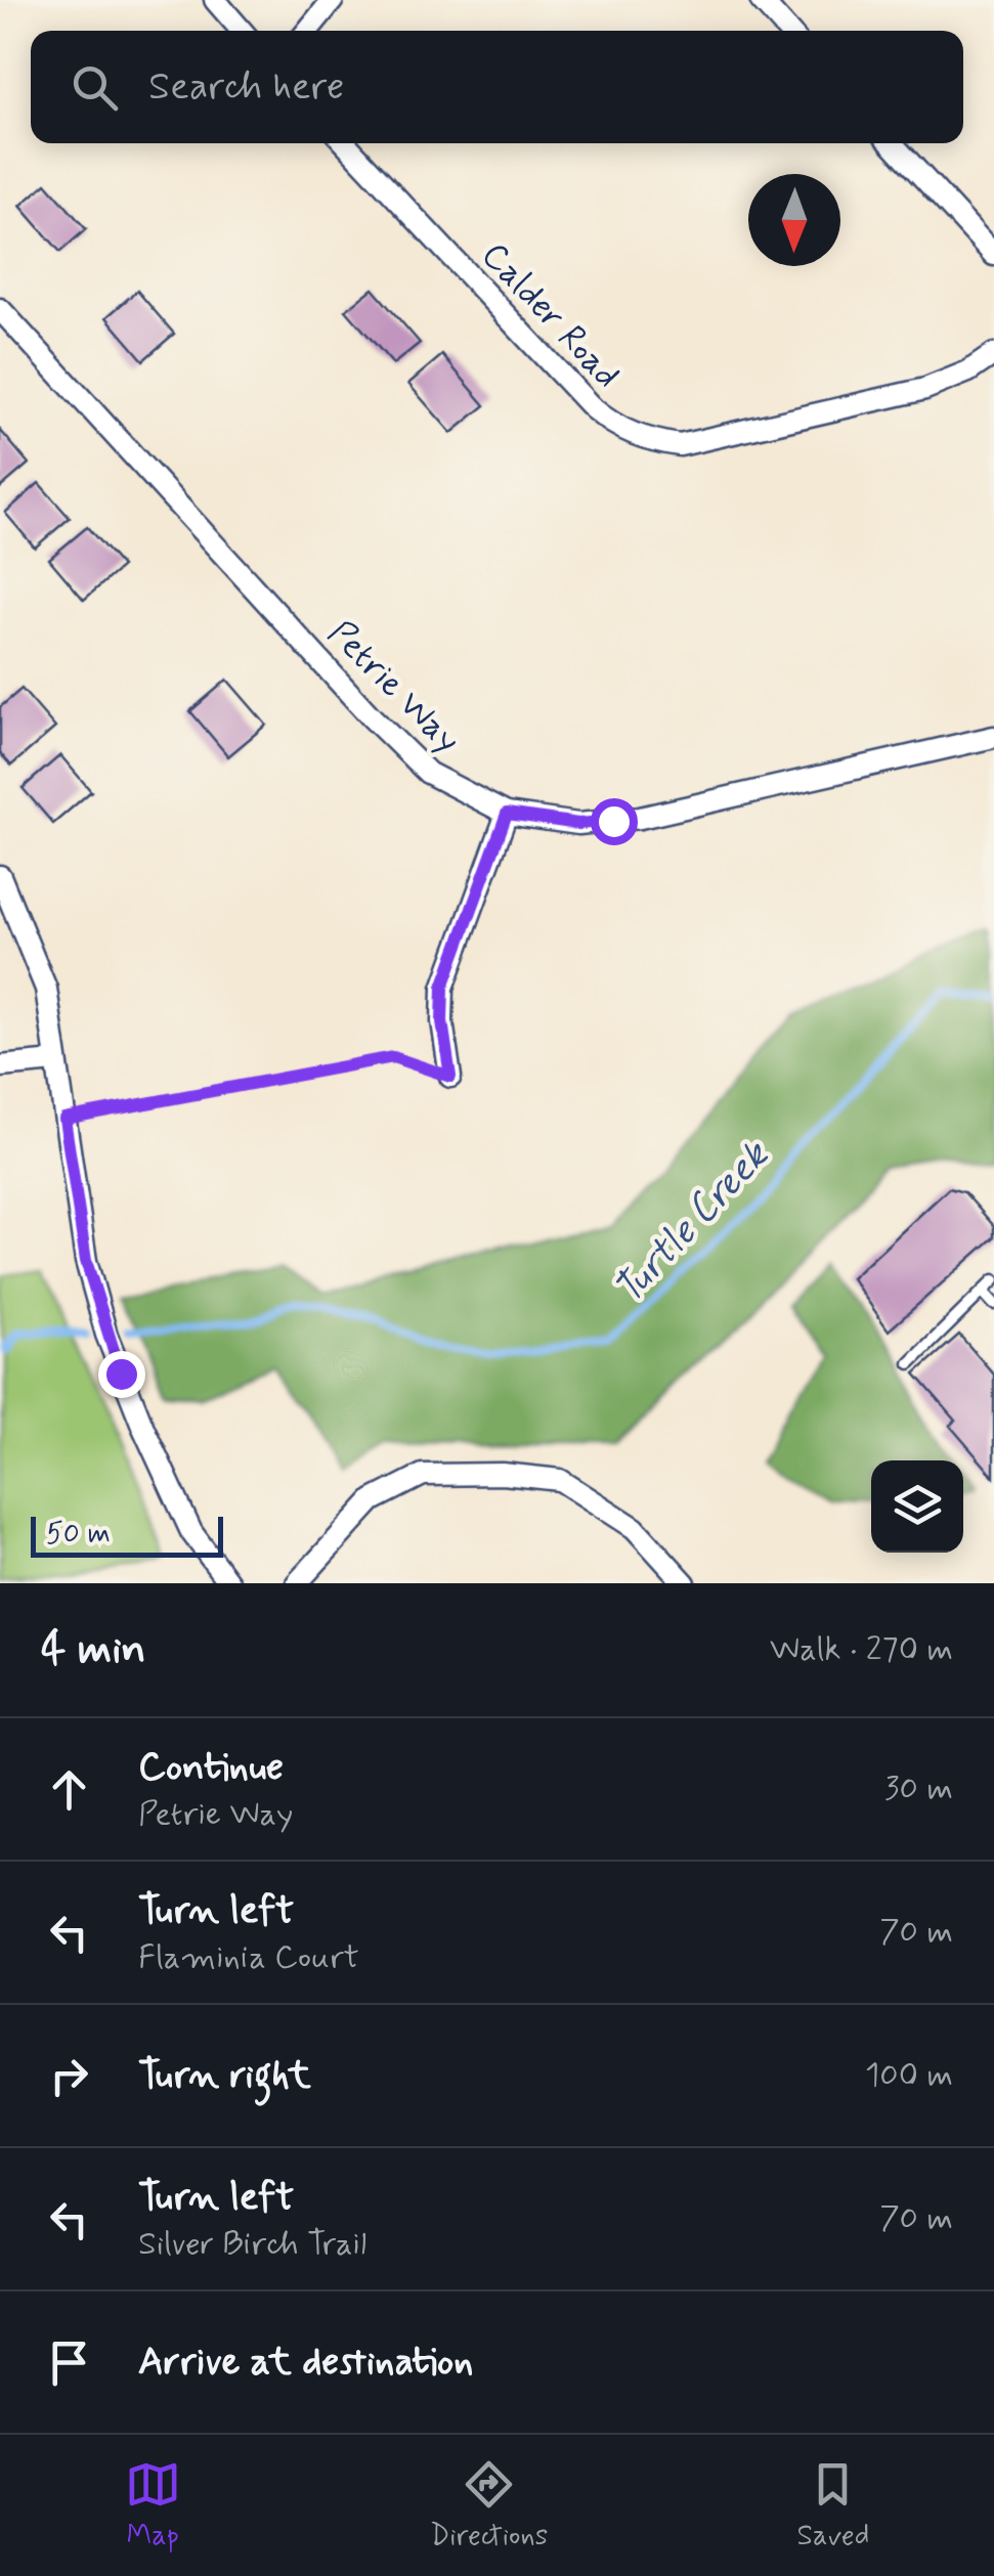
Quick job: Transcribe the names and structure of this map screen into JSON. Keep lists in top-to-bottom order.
{
  "streets": {
    "street": ["Calder Road", "Petrie Way"]
  },
  "water": ["Turtle Creek"],
  "scale_bar": "50 m",
  "north": "bottom",
  "page": {
    "search": "Search here",
    "scale": "50 m",
    "heading": ["4 min", "Walk · 270 m"],
    "list": [
      ["Continue", "Petrie Way", "30 m"],
      ["Turn left", "Flaminia Court", "70 m"],
      ["Turn right", "100 m"],
      ["Turn left", "Silver Birch Trail", "70 m"],
      "Arrive at destination"
    ],
    "nav": ["Map", "Directions", "Saved"]
  }
}
